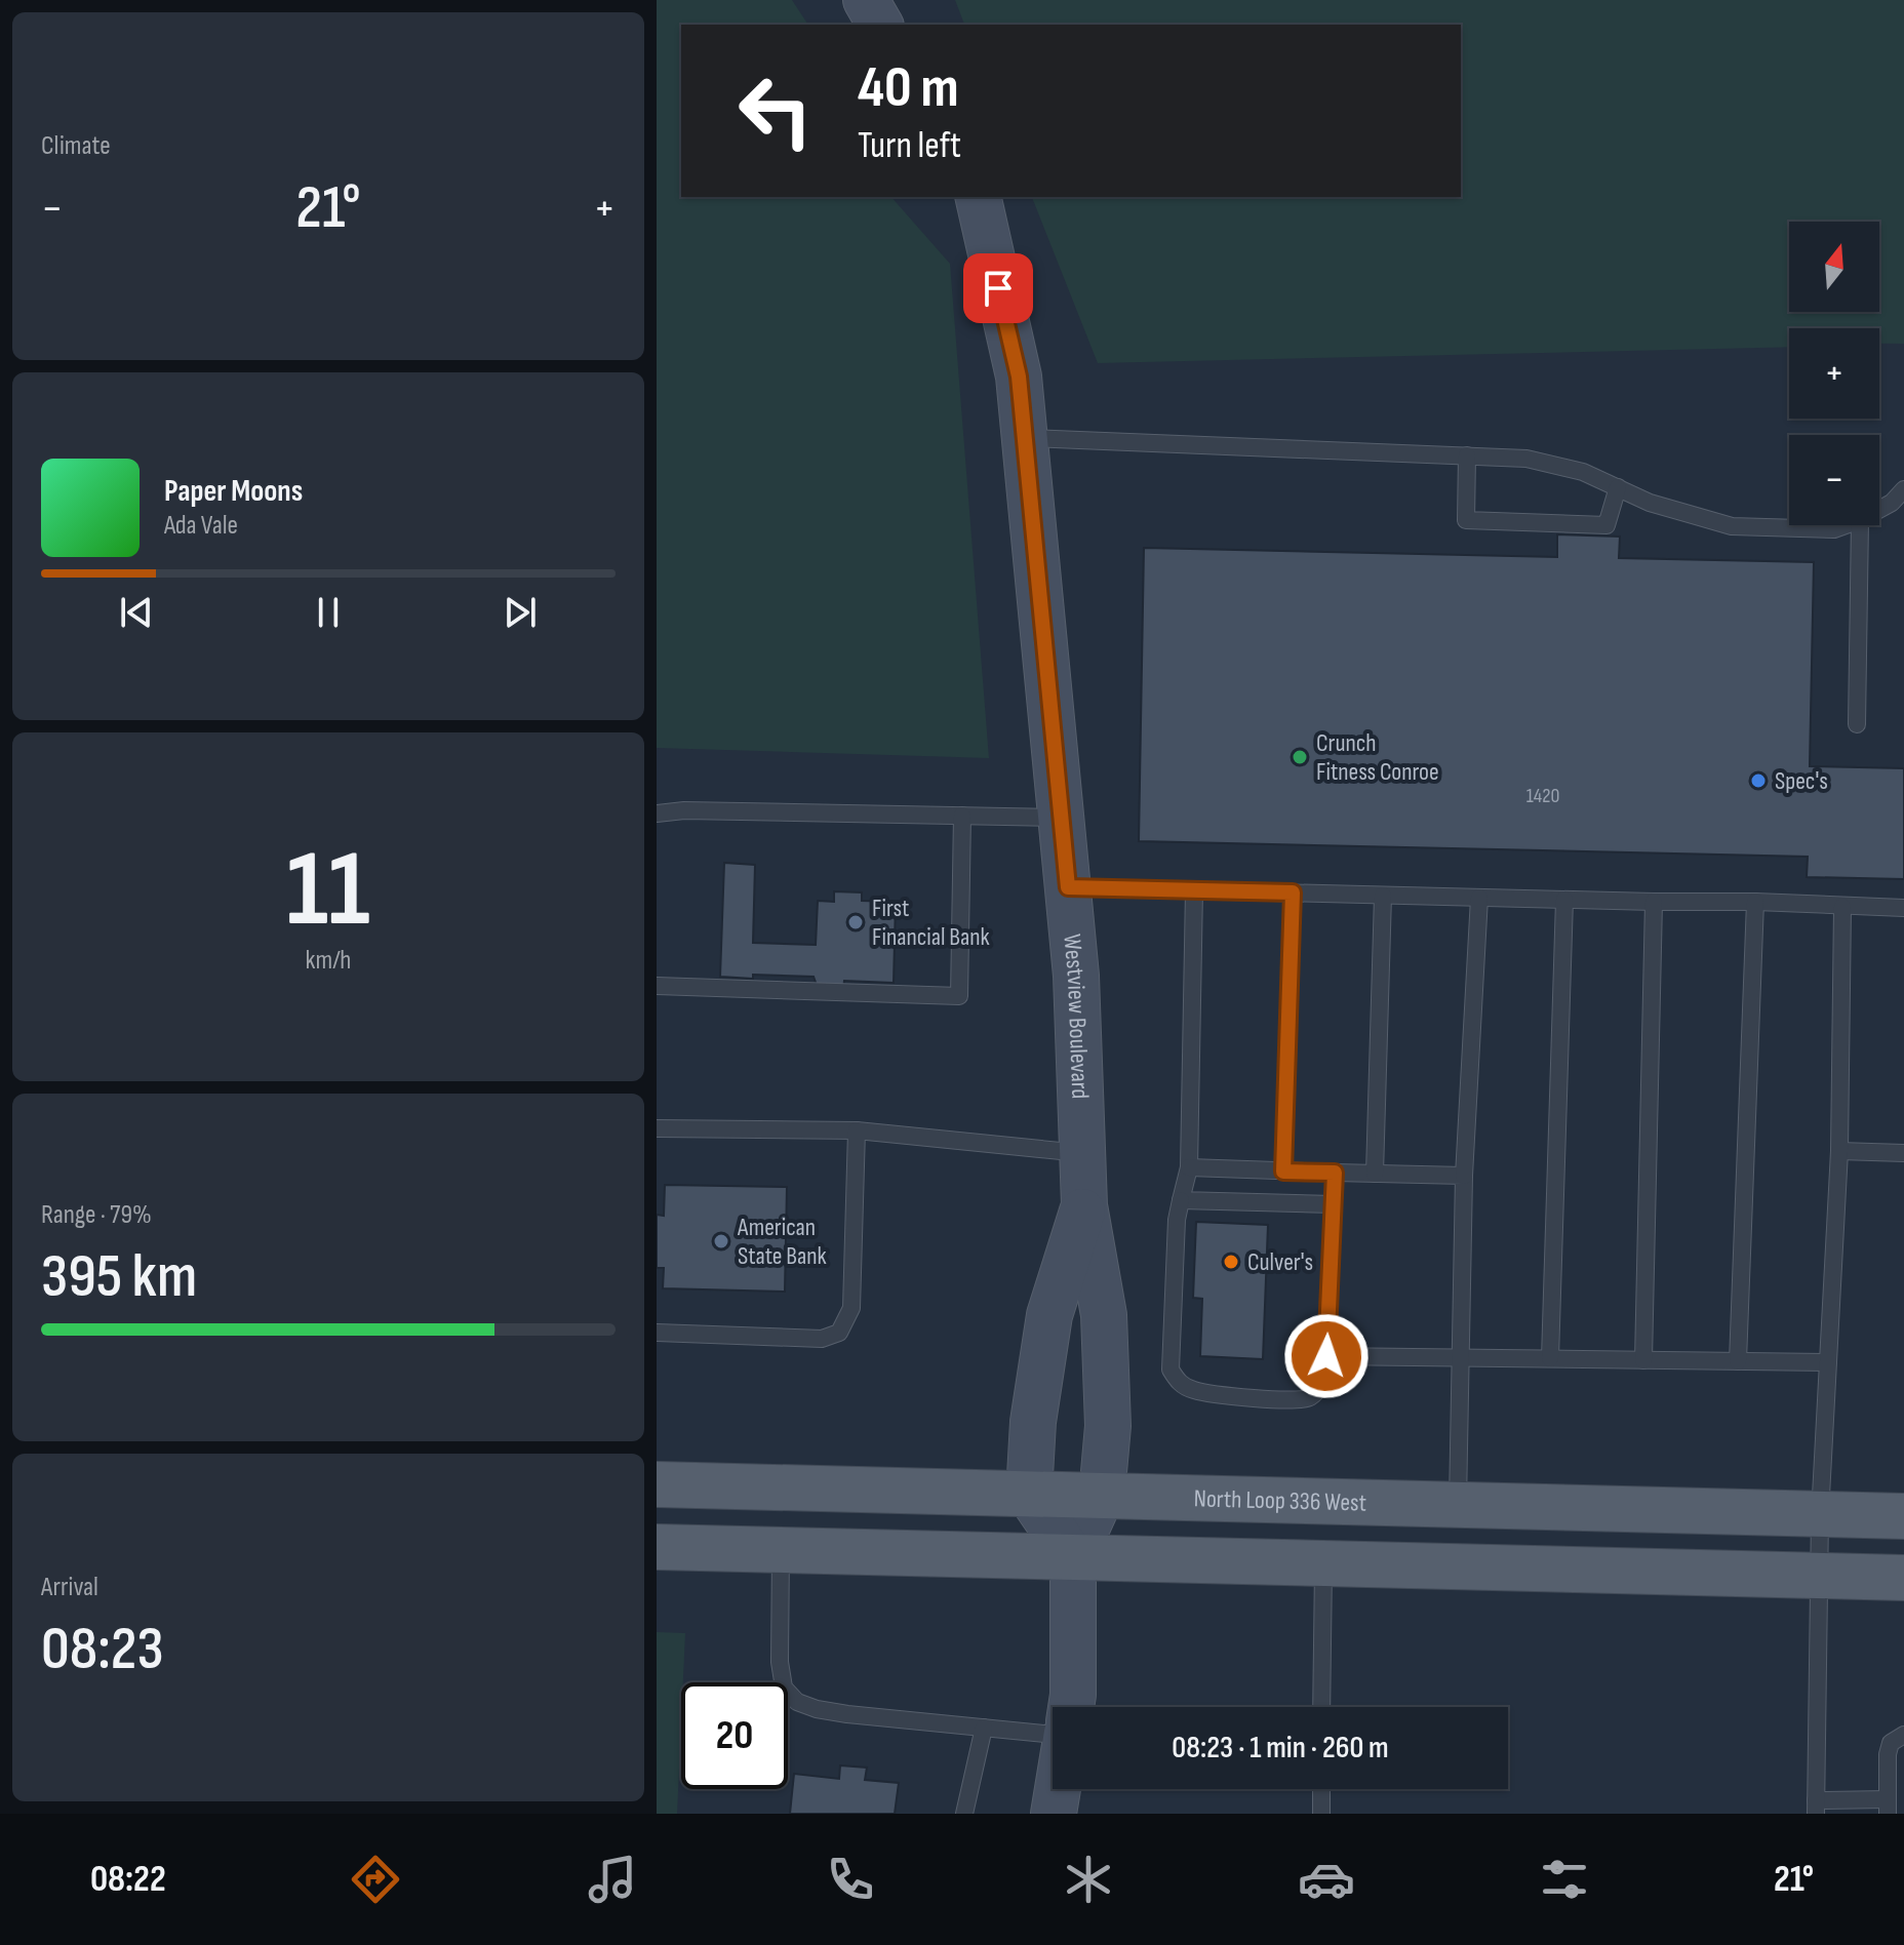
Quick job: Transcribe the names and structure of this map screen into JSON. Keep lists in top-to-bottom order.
{
  "streets": {
    "main road": ["North Loop 336 West"],
    "street": ["Westview Boulevard"]
  },
  "crossings": [
    ["Westview Boulevard", "North Loop 336 West"]
  ],
  "places": [
    "Crunch Fitness Conroe",
    "Spec's",
    "First Financial Bank",
    "American State Bank",
    "Culver's"
  ],
  "house_numbers": ["1420"],
  "north": "top",
  "page": {
    "tile": [
      "Climate",
      ["11", "km/h"],
      ["Range · 79%", "395 km"],
      ["Arrival", "08:23"]
    ],
    "turn": ["40 m", "Turn left"],
    "heat": ["−", "21°", "+"],
    "map_buttons": ["+", "−"],
    "song": ["Paper Moons", "Ada Vale"],
    "limit": "20",
    "trip": "08:23 · 1 min · 260 m",
    "tabs": ["08:22", "21°"]
  }
}
